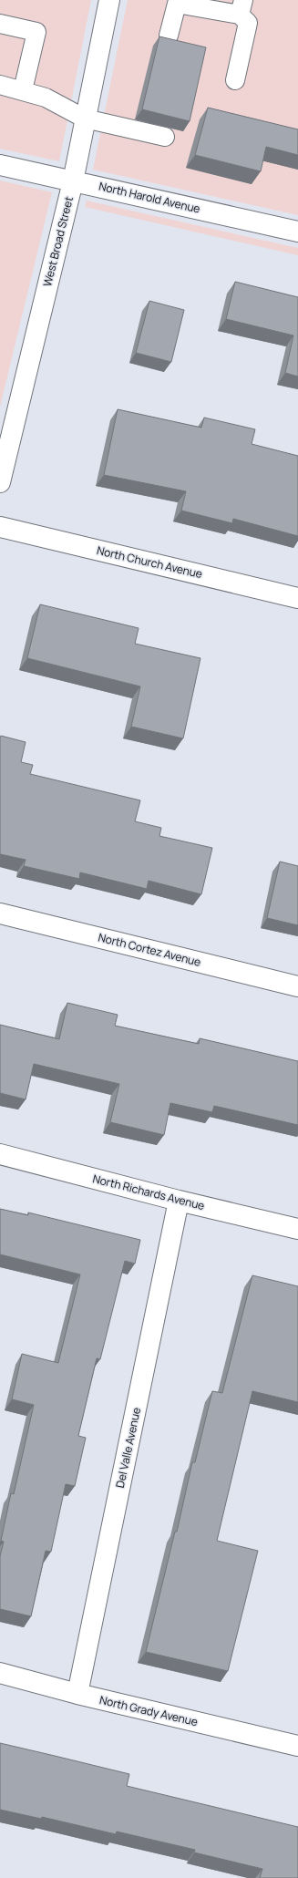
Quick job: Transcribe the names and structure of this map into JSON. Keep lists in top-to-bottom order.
{
  "streets": {
    "street": [
      "North Harold Avenue",
      "West Broad Street",
      "North Church Avenue",
      "North Cortez Avenue",
      "North Richards Avenue",
      "Del Valle Avenue",
      "North Grady Avenue"
    ]
  },
  "crossings": [
    ["North Harold Avenue", "West Broad Street"],
    ["North Richards Avenue", "Del Valle Avenue"],
    ["Del Valle Avenue", "North Grady Avenue"]
  ]
}
